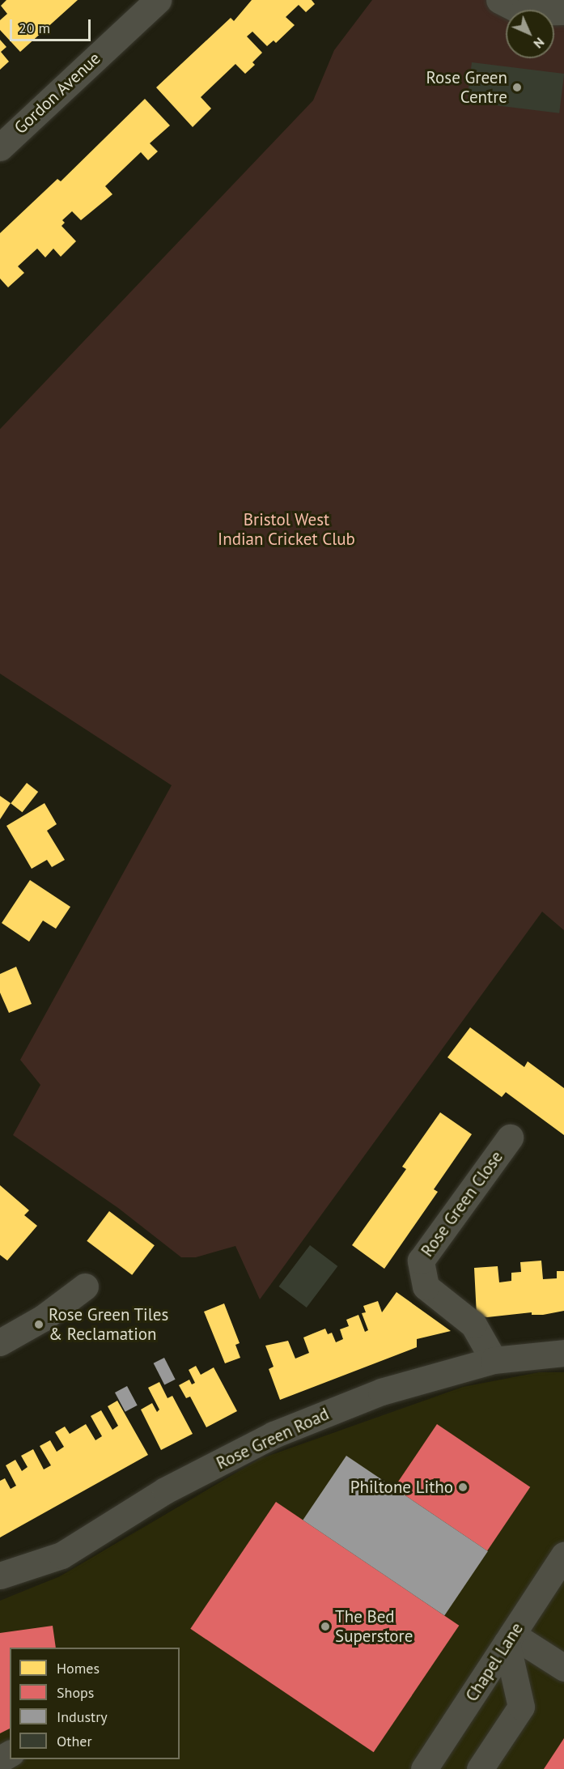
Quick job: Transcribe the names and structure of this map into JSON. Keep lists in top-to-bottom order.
{
  "streets": {
    "street": [
      "Gordon Avenue",
      "Rose Green Close",
      "Rose Green Road",
      "Chapel Lane"
    ]
  },
  "crossings": [
    ["Rose Green Close", "Rose Green Road"]
  ],
  "parks": ["Bristol West Indian Cricket Club"],
  "places": [
    "Rose Green Centre",
    "Rose Green Tiles & Reclamation",
    "Philtone Litho",
    "The Bed Superstore"
  ],
  "legend": [
    "Homes",
    "Shops",
    "Industry",
    "Other"
  ],
  "scale_bar": "20 m",
  "north": "bottom right"
}
